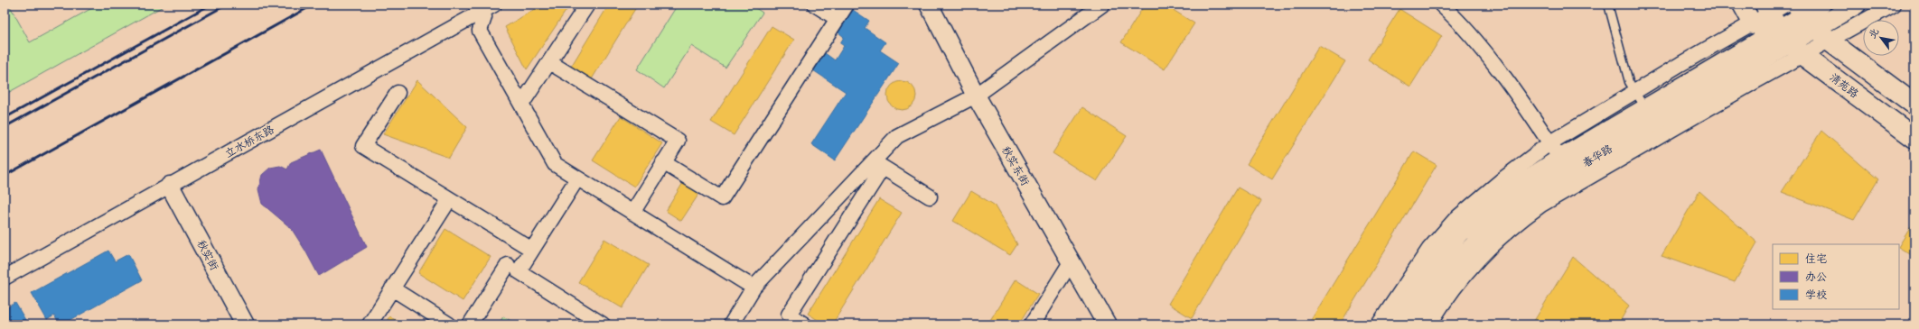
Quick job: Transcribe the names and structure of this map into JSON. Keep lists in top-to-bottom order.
{
  "streets": {
    "main road": ["清苑路"],
    "street": [
      "立水桥东路",
      "春华路",
      "秋实东街",
      "秋实街"
    ]
  },
  "crossings": [
    ["清苑路", "春华路"],
    ["立水桥东路", "秋实街"]
  ],
  "legend": ["住宅", "办公", "学校"],
  "north": "top left"
}
